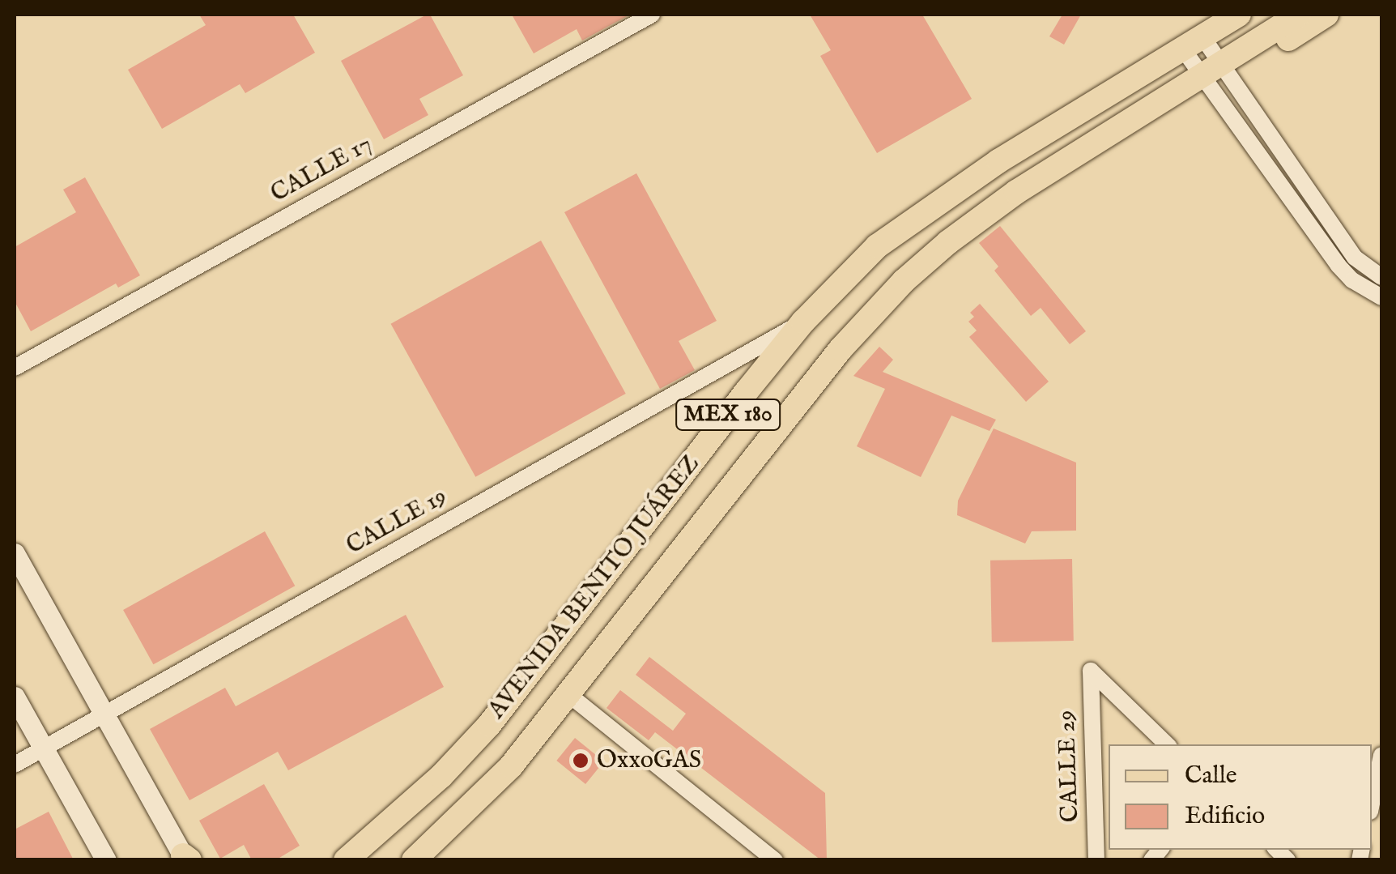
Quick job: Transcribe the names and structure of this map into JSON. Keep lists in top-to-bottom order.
{
  "streets": {
    "main road": ["MEX 180", "AVENIDA BENITO JUÁREZ"],
    "street": ["CALLE 17", "CALLE 19", "CALLE 29"]
  },
  "crossings": [
    ["MEX 180", "AVENIDA BENITO JUÁREZ"],
    ["CALLE 19", "AVENIDA BENITO JUÁREZ"]
  ],
  "places": ["OxxoGAS"],
  "legend": ["Calle", "Edificio"]
}
